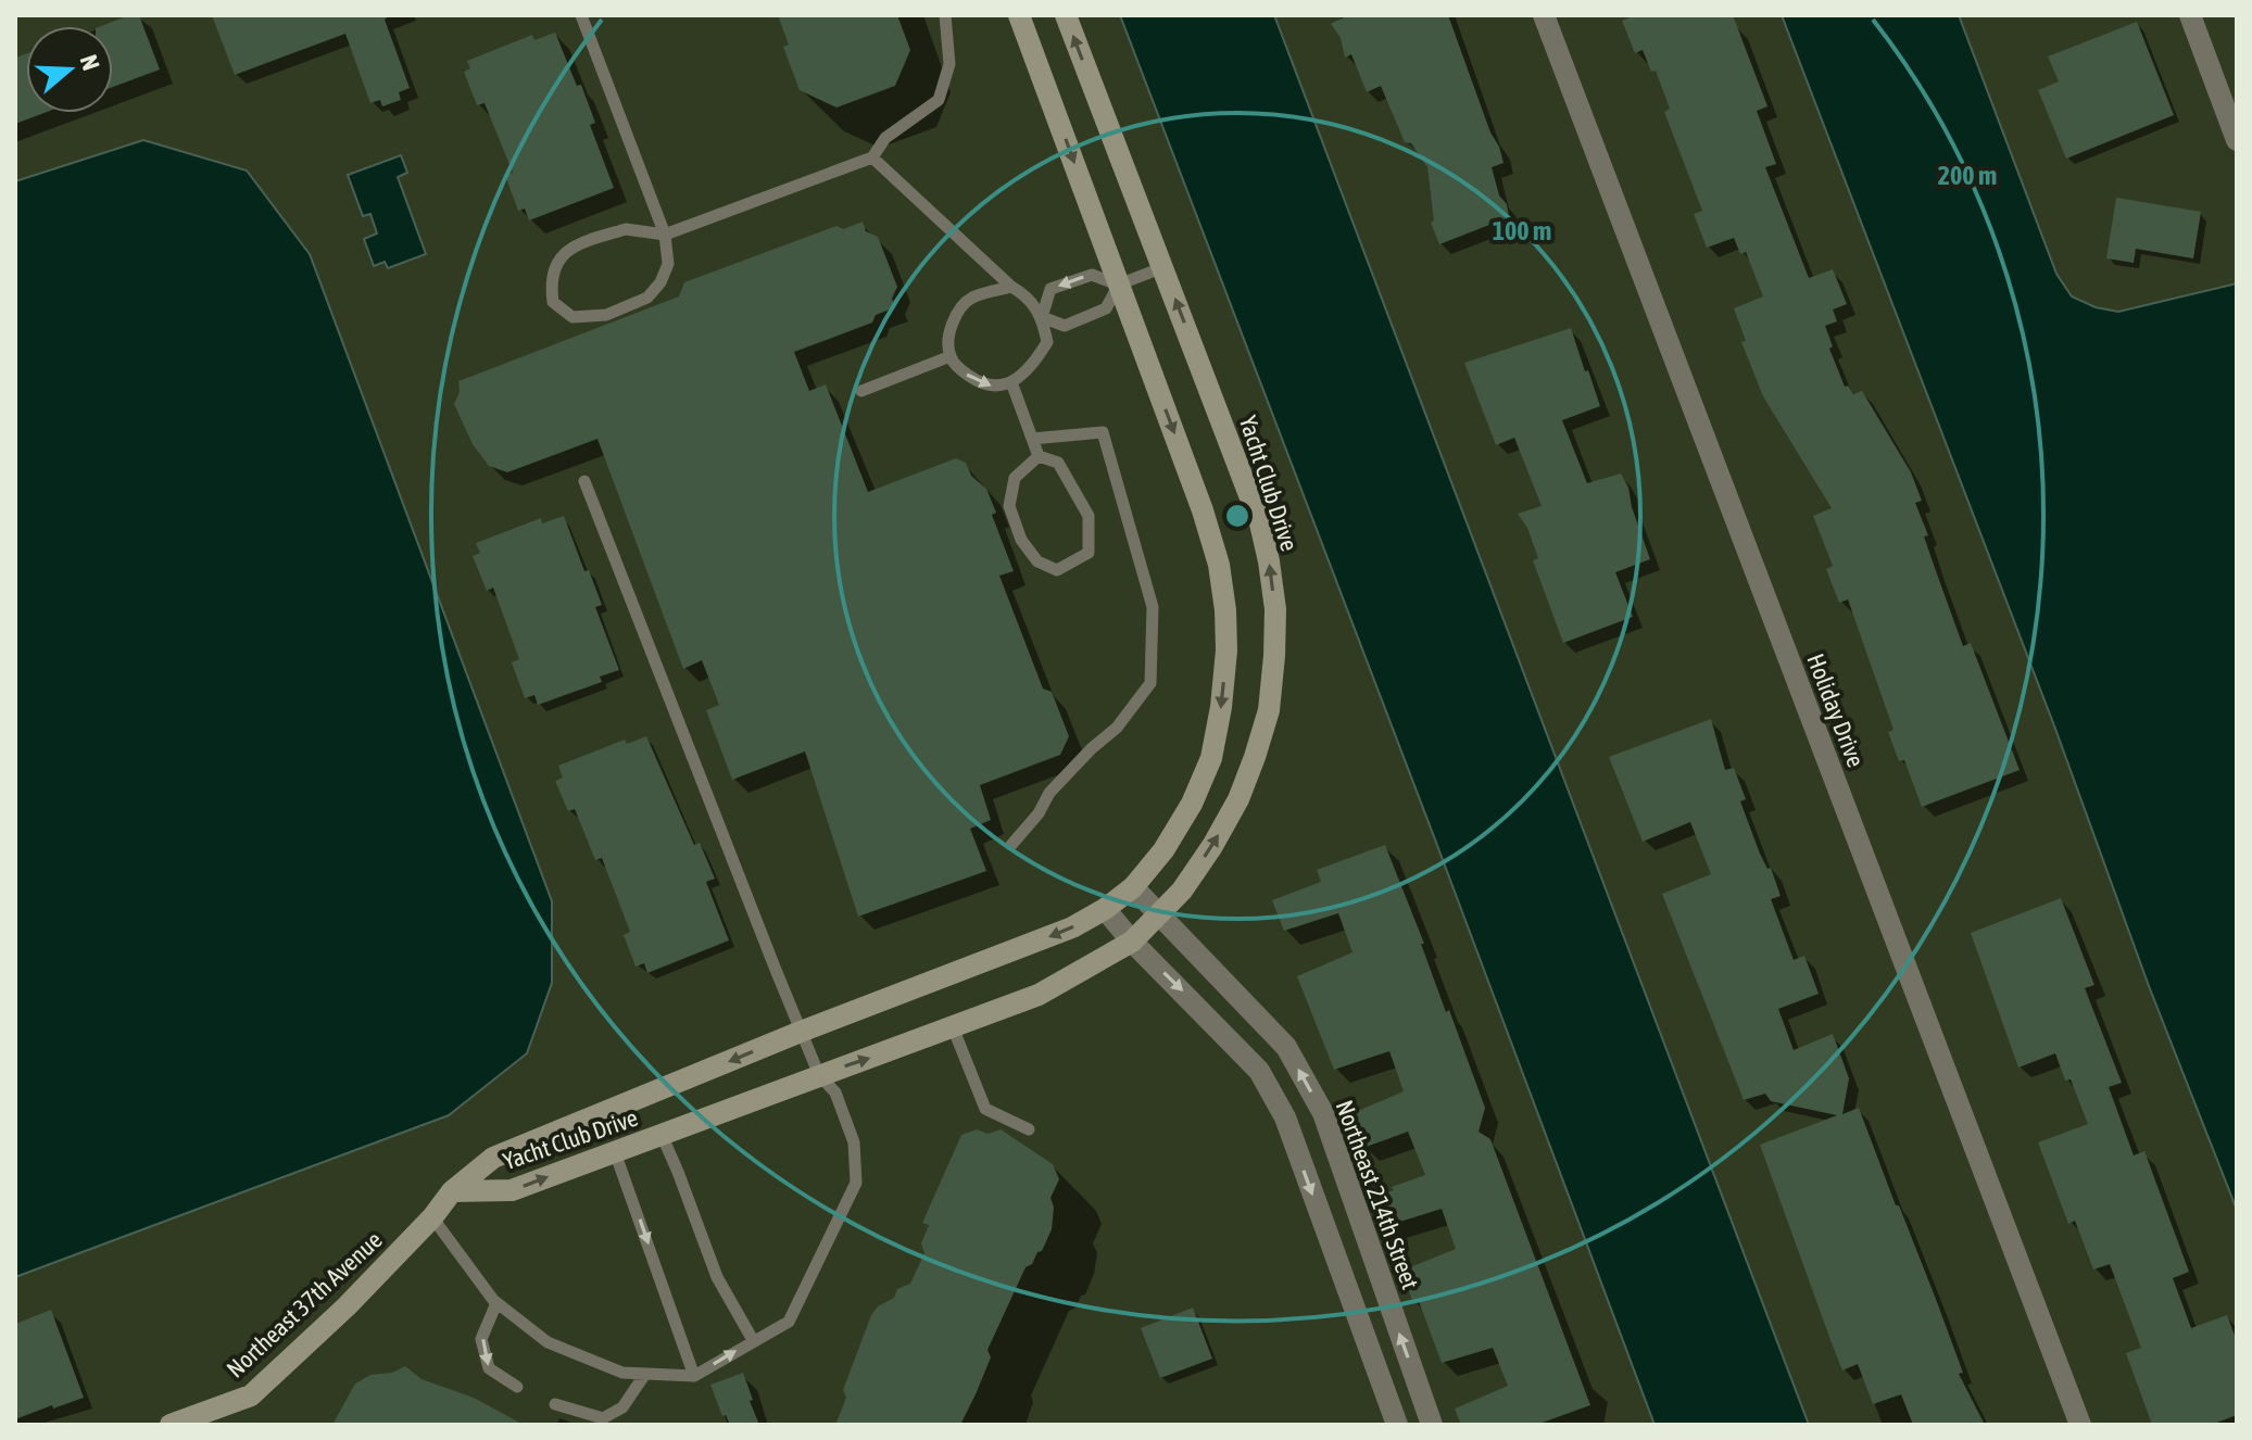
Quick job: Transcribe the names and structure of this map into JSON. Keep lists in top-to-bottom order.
{
  "streets": {
    "street": [
      "Yacht Club Drive",
      "Holiday Drive",
      "Northeast 214th Street",
      "Northeast 37th Avenue"
    ]
  },
  "crossings": [
    ["Yacht Club Drive", "Northeast 214th Street"],
    ["Yacht Club Drive", "Northeast 37th Avenue"]
  ],
  "north": "right",
  "rings": ["200 m", "100 m"]
}
